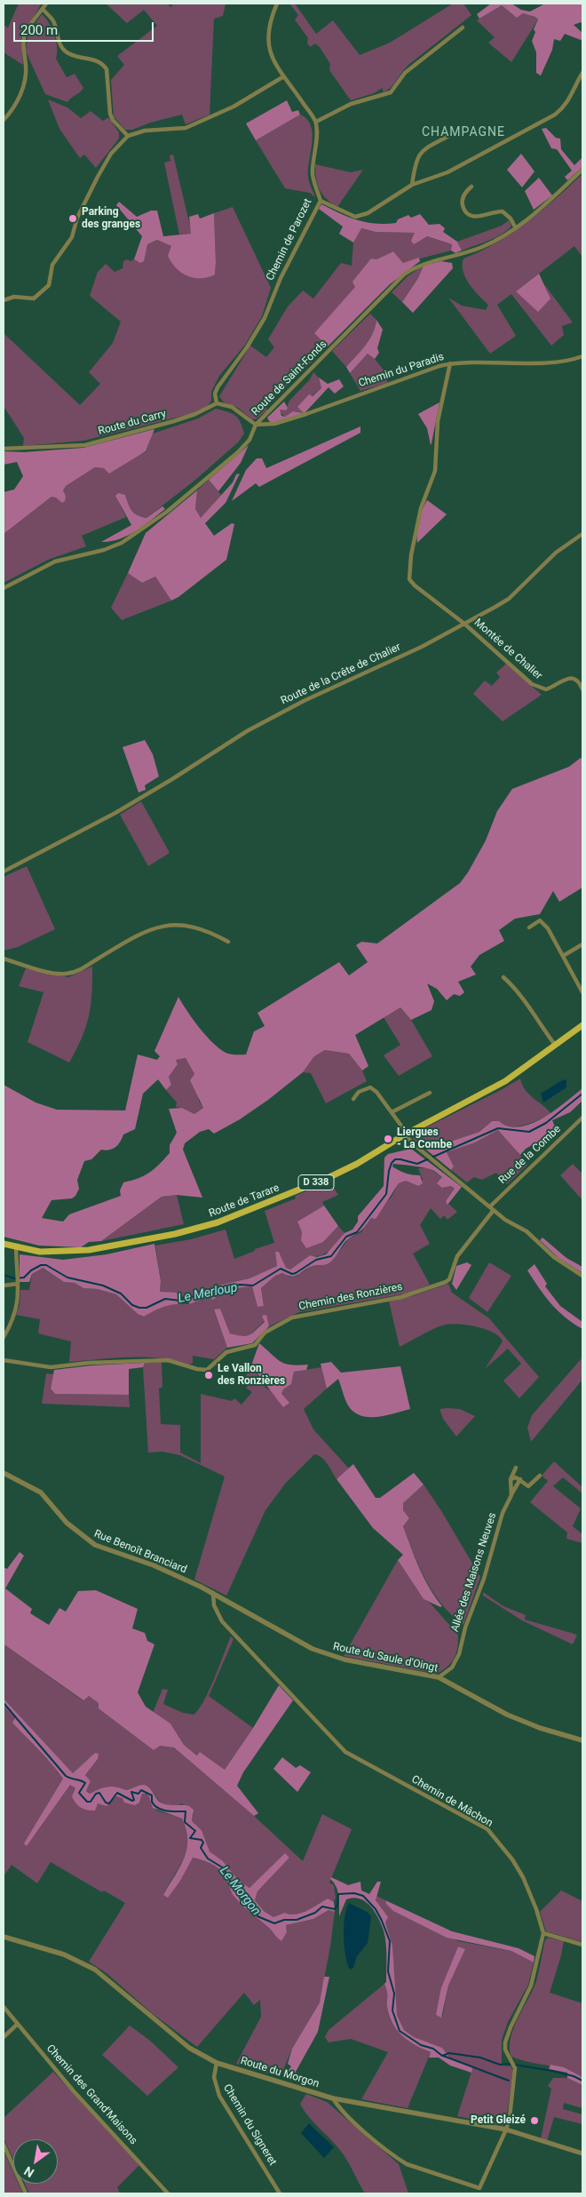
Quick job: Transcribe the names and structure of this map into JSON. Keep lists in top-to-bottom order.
{
  "streets": {
    "main road": ["D 338", "Route de Tarare"],
    "street": [
      "Chemin de Parozet",
      "Chemin du Paradis",
      "Route de Saint-Fonds",
      "Route du Carry",
      "Montée de Chalier",
      "Route de la Crête de Chalier",
      "Rue de la Combe",
      "Chemin des Ronzières",
      "Rue Benoît Branciard",
      "Allée des Maisons Neuves",
      "Route du Saule d'Oingt",
      "Chemin de Mâchon",
      "Route du Morgon",
      "Chemin des Grand'Maisons",
      "Chemin du Signeret"
    ]
  },
  "crossings": [
    ["Chemin de Parozet", "Route du Carry"],
    ["Chemin du Paradis", "Route de Saint-Fonds"],
    ["Montée de Chalier", "Route de la Crête de Chalier"],
    ["Rue Benoît Branciard", "Route du Saule d'Oingt"],
    ["Rue Benoît Branciard", "Chemin de Mâchon"],
    ["Allée des Maisons Neuves", "Route du Saule d'Oingt"],
    ["Route du Saule d'Oingt", "Chemin de Mâchon"],
    ["Chemin de Mâchon", "Route du Morgon"],
    ["Route du Morgon", "Chemin du Signeret"]
  ],
  "districts": ["CHAMPAGNE"],
  "water": ["Le Merloup", "Le Morgon"],
  "places": [
    "Parking des granges",
    "Liergues - La Combe",
    "Le Vallon des Ronzières",
    "Petit Gleizé"
  ],
  "scale_bar": "200 m",
  "north": "bottom left"
}
